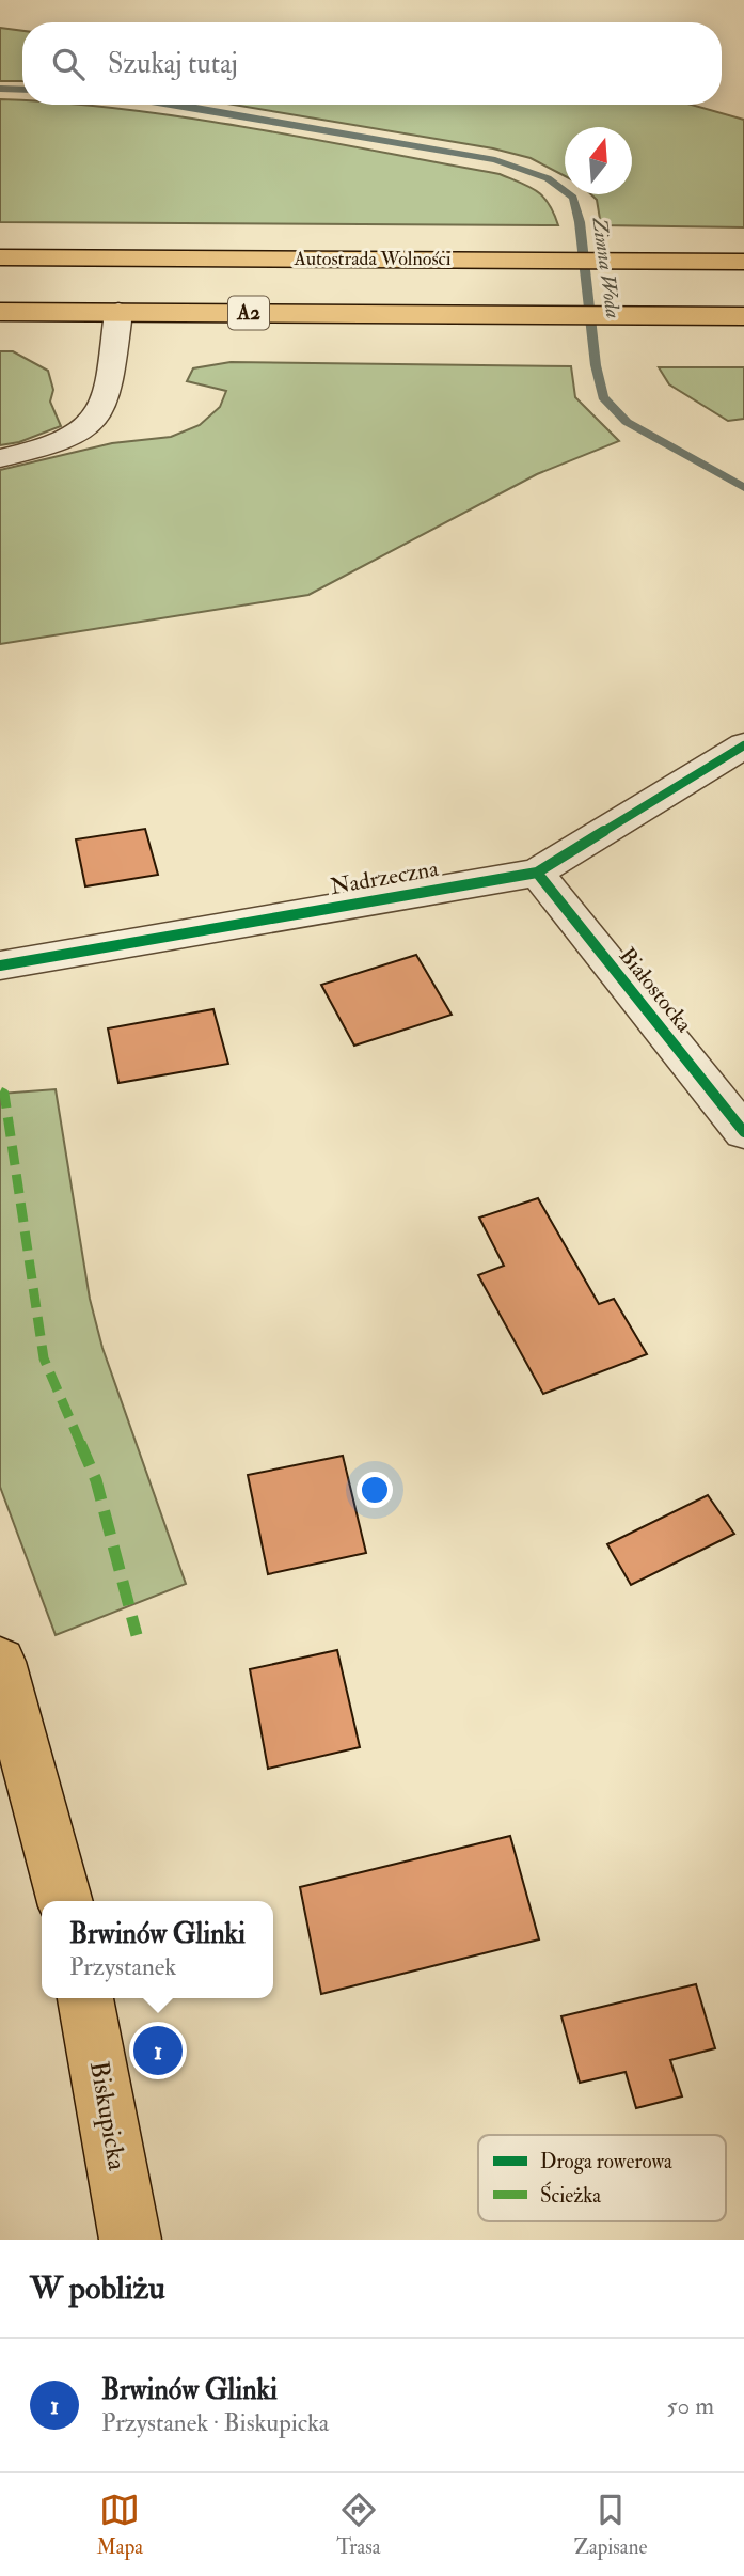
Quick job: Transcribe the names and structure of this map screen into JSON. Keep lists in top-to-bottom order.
{
  "streets": {
    "main road": ["Autostrada Wolności", "A2", "Biskupicka"],
    "street": ["Nadrzeczna", "Białostocka"]
  },
  "crossings": [
    ["Nadrzeczna", "Białostocka"]
  ],
  "water": ["Zimna Woda"],
  "legend": ["Droga rowerowa", "Ścieżka"],
  "north": "top",
  "page": {
    "search": "Szukaj tutaj",
    "popup": ["Brwinów Glinki", "Przystanek"],
    "pins": "1",
    "heading": "W pobliżu",
    "list": [
      {
        "mark": "1",
        "name": "Brwinów Glinki",
        "note": "Przystanek · Biskupicka",
        "value": "50 m"
      }
    ],
    "nav": ["Mapa", "Trasa", "Zapisane"]
  }
}
